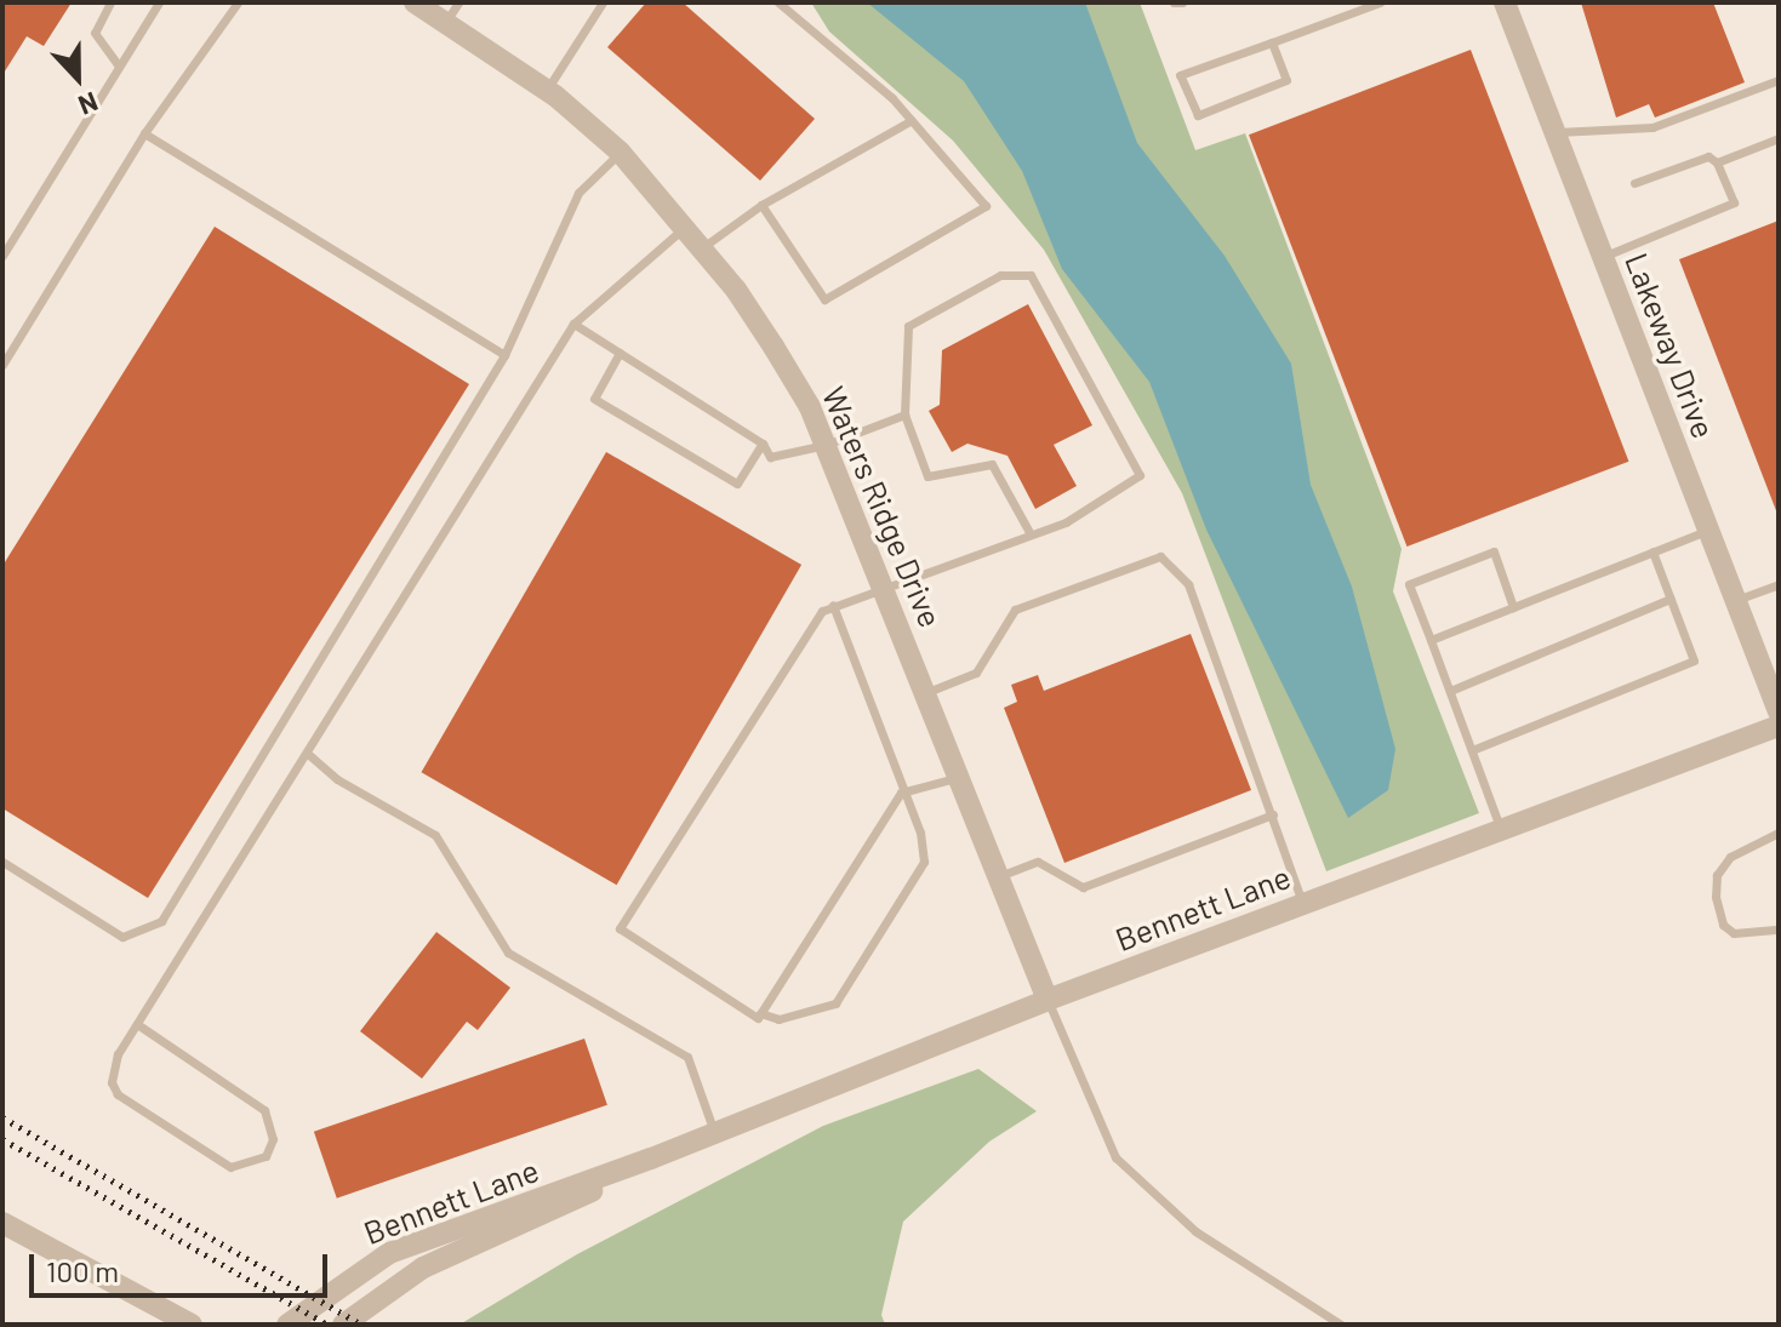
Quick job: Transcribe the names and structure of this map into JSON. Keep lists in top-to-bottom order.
{
  "streets": {
    "street": ["Lakeway Drive", "Waters Ridge Drive", "Bennett Lane"]
  },
  "crossings": [
    ["Waters Ridge Drive", "Bennett Lane"]
  ],
  "scale_bar": "100 m",
  "north": "bottom"
}
